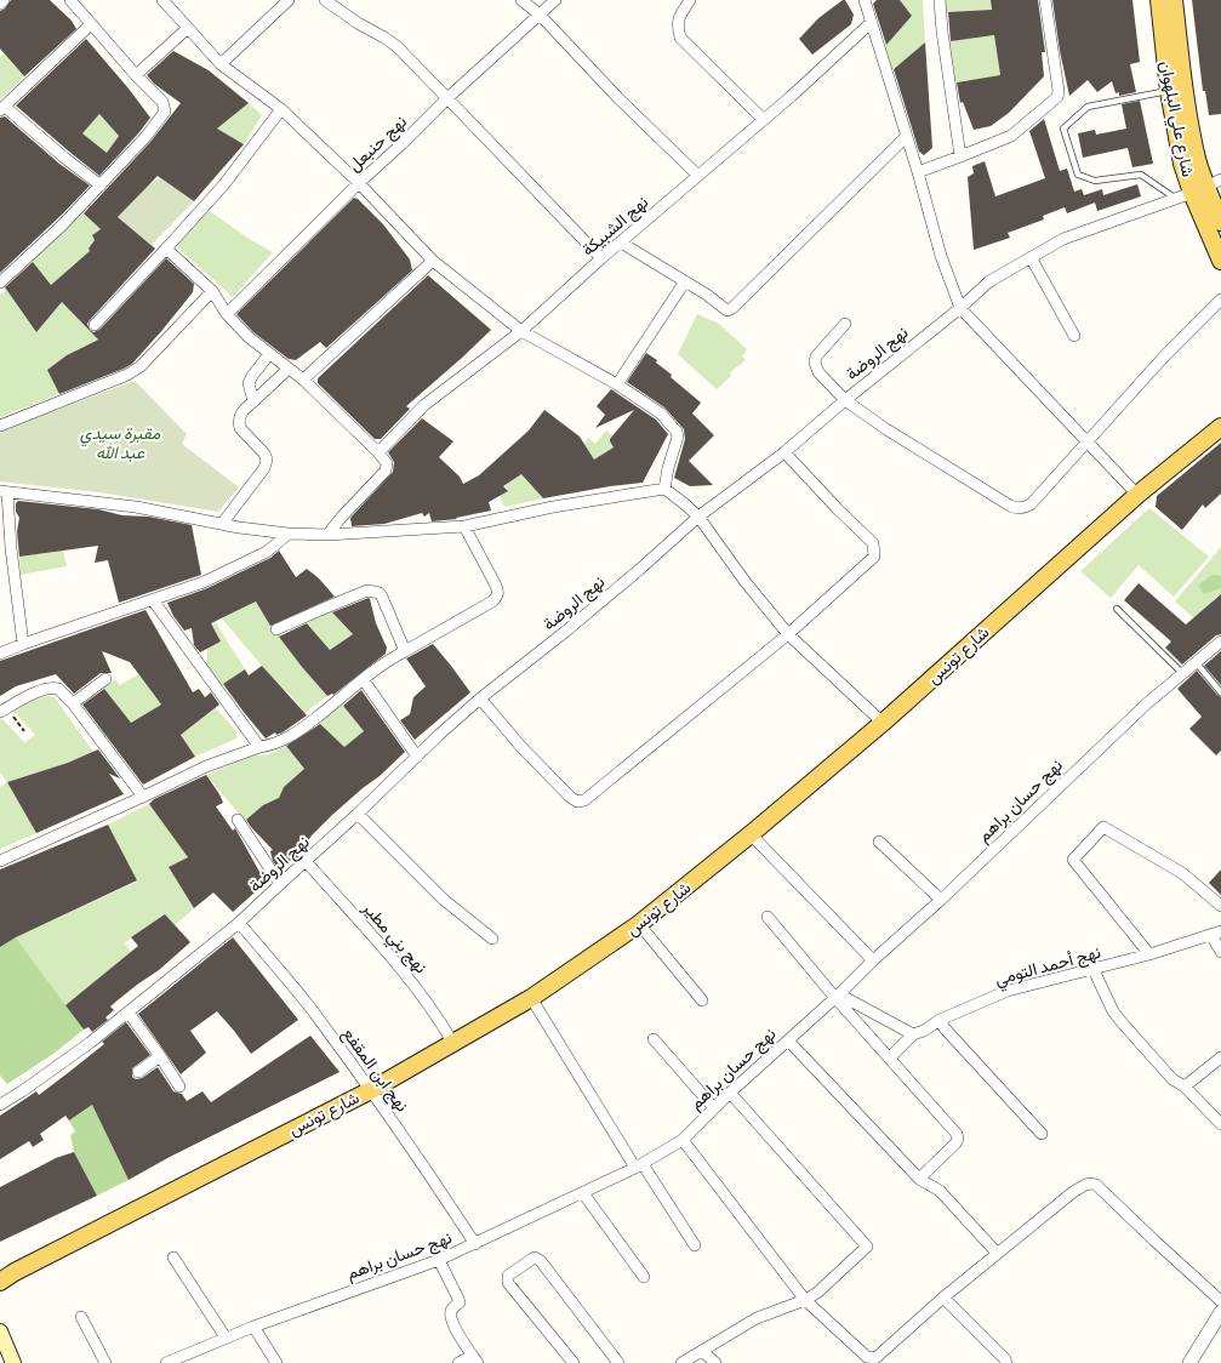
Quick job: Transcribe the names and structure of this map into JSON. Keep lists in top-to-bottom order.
{
  "streets": {
    "main road": ["شارع علي البلهوان", "شارع تونس"],
    "street": [
      "نهج حنبعل",
      "نهج الشبيكة",
      "نهج الروضة",
      "نهج حسان براهم",
      "نهج بني مطير",
      "نهج أحمد التومي",
      "نهج ابن المقفع"
    ]
  },
  "crossings": [
    ["شارع علي البلهوان", "نهج الروضة"],
    ["نهج الروضة", "نهج بني مطير"],
    ["نهج الروضة", "نهج ابن المقفع"],
    ["شارع تونس", "نهج بني مطير"],
    ["شارع تونس", "نهج ابن المقفع"],
    ["نهج حسان براهم", "نهج ابن المقفع"]
  ],
  "parks": ["مقبرة سيدي عبد الله"]
}
